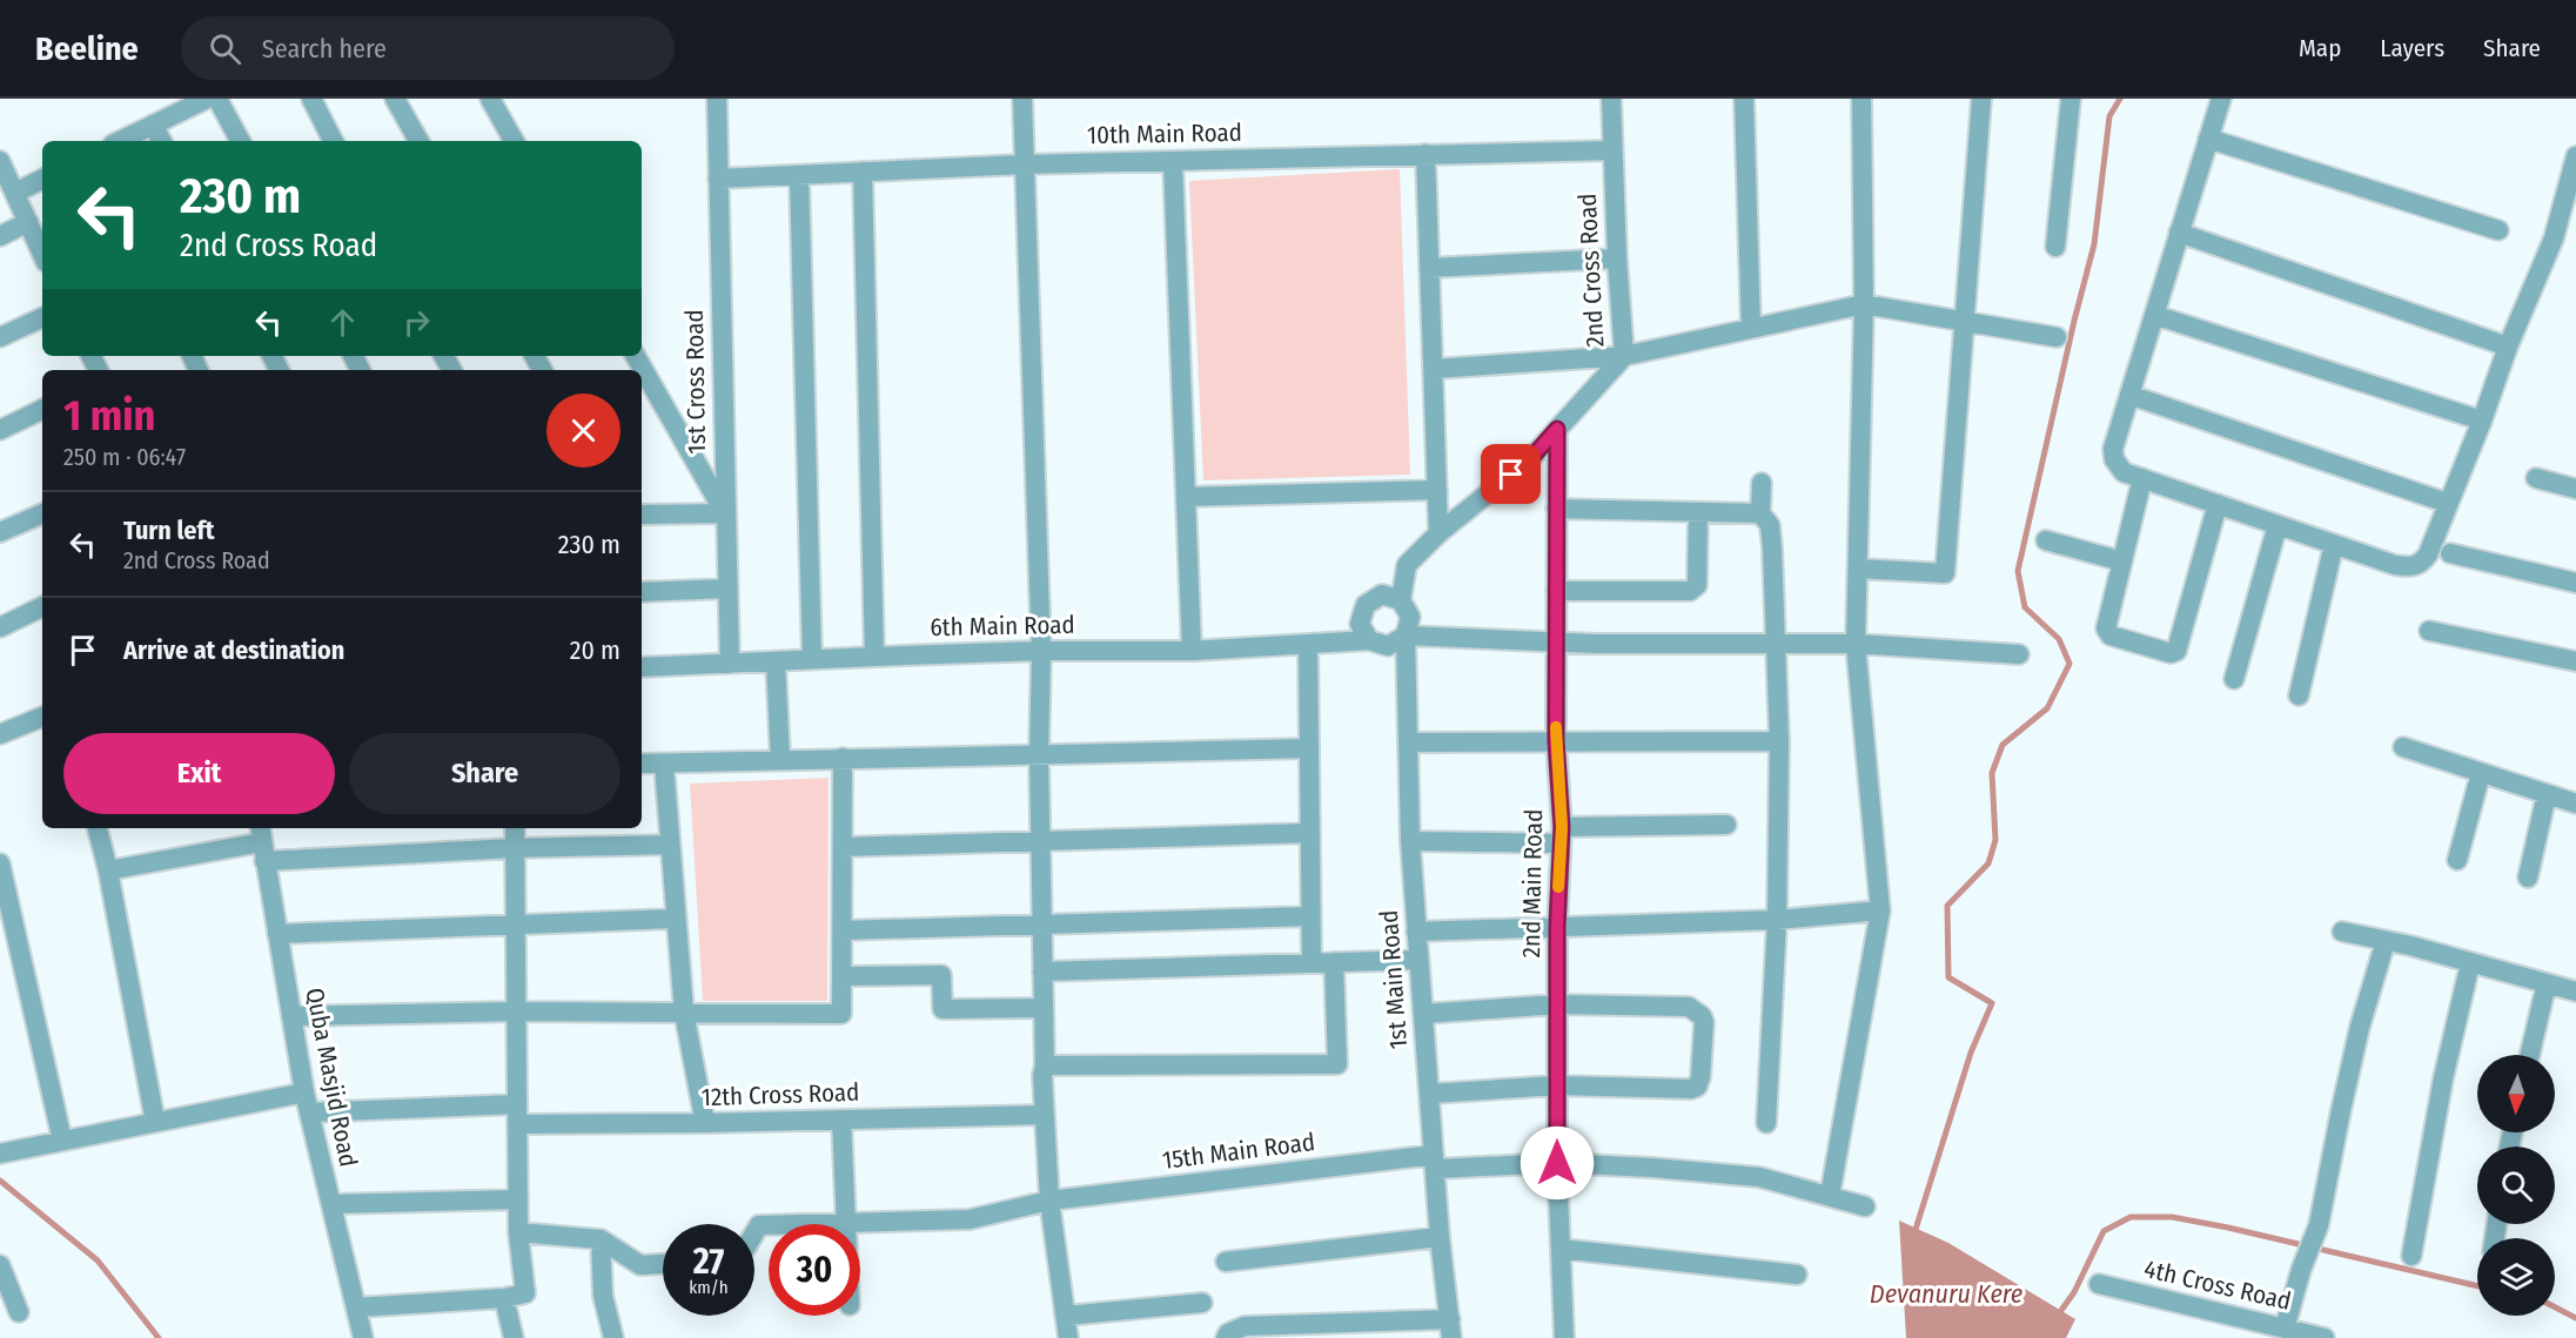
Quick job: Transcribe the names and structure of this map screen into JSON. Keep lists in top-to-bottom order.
{
  "streets": {
    "street": [
      "10th Main Road",
      "2nd Cross Road",
      "1st Cross Road",
      "6th Main Road",
      "2nd Main Road",
      "1st Main Road",
      "Quba Masjid Road",
      "12th Cross Road",
      "15th Main Road",
      "4th Cross Road"
    ]
  },
  "crossings": [
    ["10th Main Road", "2nd Cross Road"],
    ["10th Main Road", "1st Cross Road"],
    ["2nd Cross Road", "6th Main Road"],
    ["2nd Cross Road", "2nd Main Road"],
    ["2nd Cross Road", "1st Main Road"],
    ["1st Cross Road", "6th Main Road"],
    ["6th Main Road", "1st Main Road"],
    ["2nd Main Road", "15th Main Road"],
    ["1st Main Road", "15th Main Road"],
    ["Quba Masjid Road", "12th Cross Road"]
  ],
  "water": ["Devanuru Kere"],
  "north": "bottom",
  "page": {
    "header": "Beeline",
    "search": "Search here",
    "nav": ["Map", "Layers", "Share"],
    "turn": ["230 m", "2nd Cross Road"],
    "heading": ["1 min", "250 m · 06:47"],
    "list": [
      {
        "name": "Turn left",
        "note": "2nd Cross Road",
        "value": "230 m"
      },
      {
        "name": "Arrive at destination",
        "value": "20 m"
      }
    ],
    "buttons": ["Exit", "Share"],
    "speed": "27 km/h",
    "limit": "30"
  }
}
